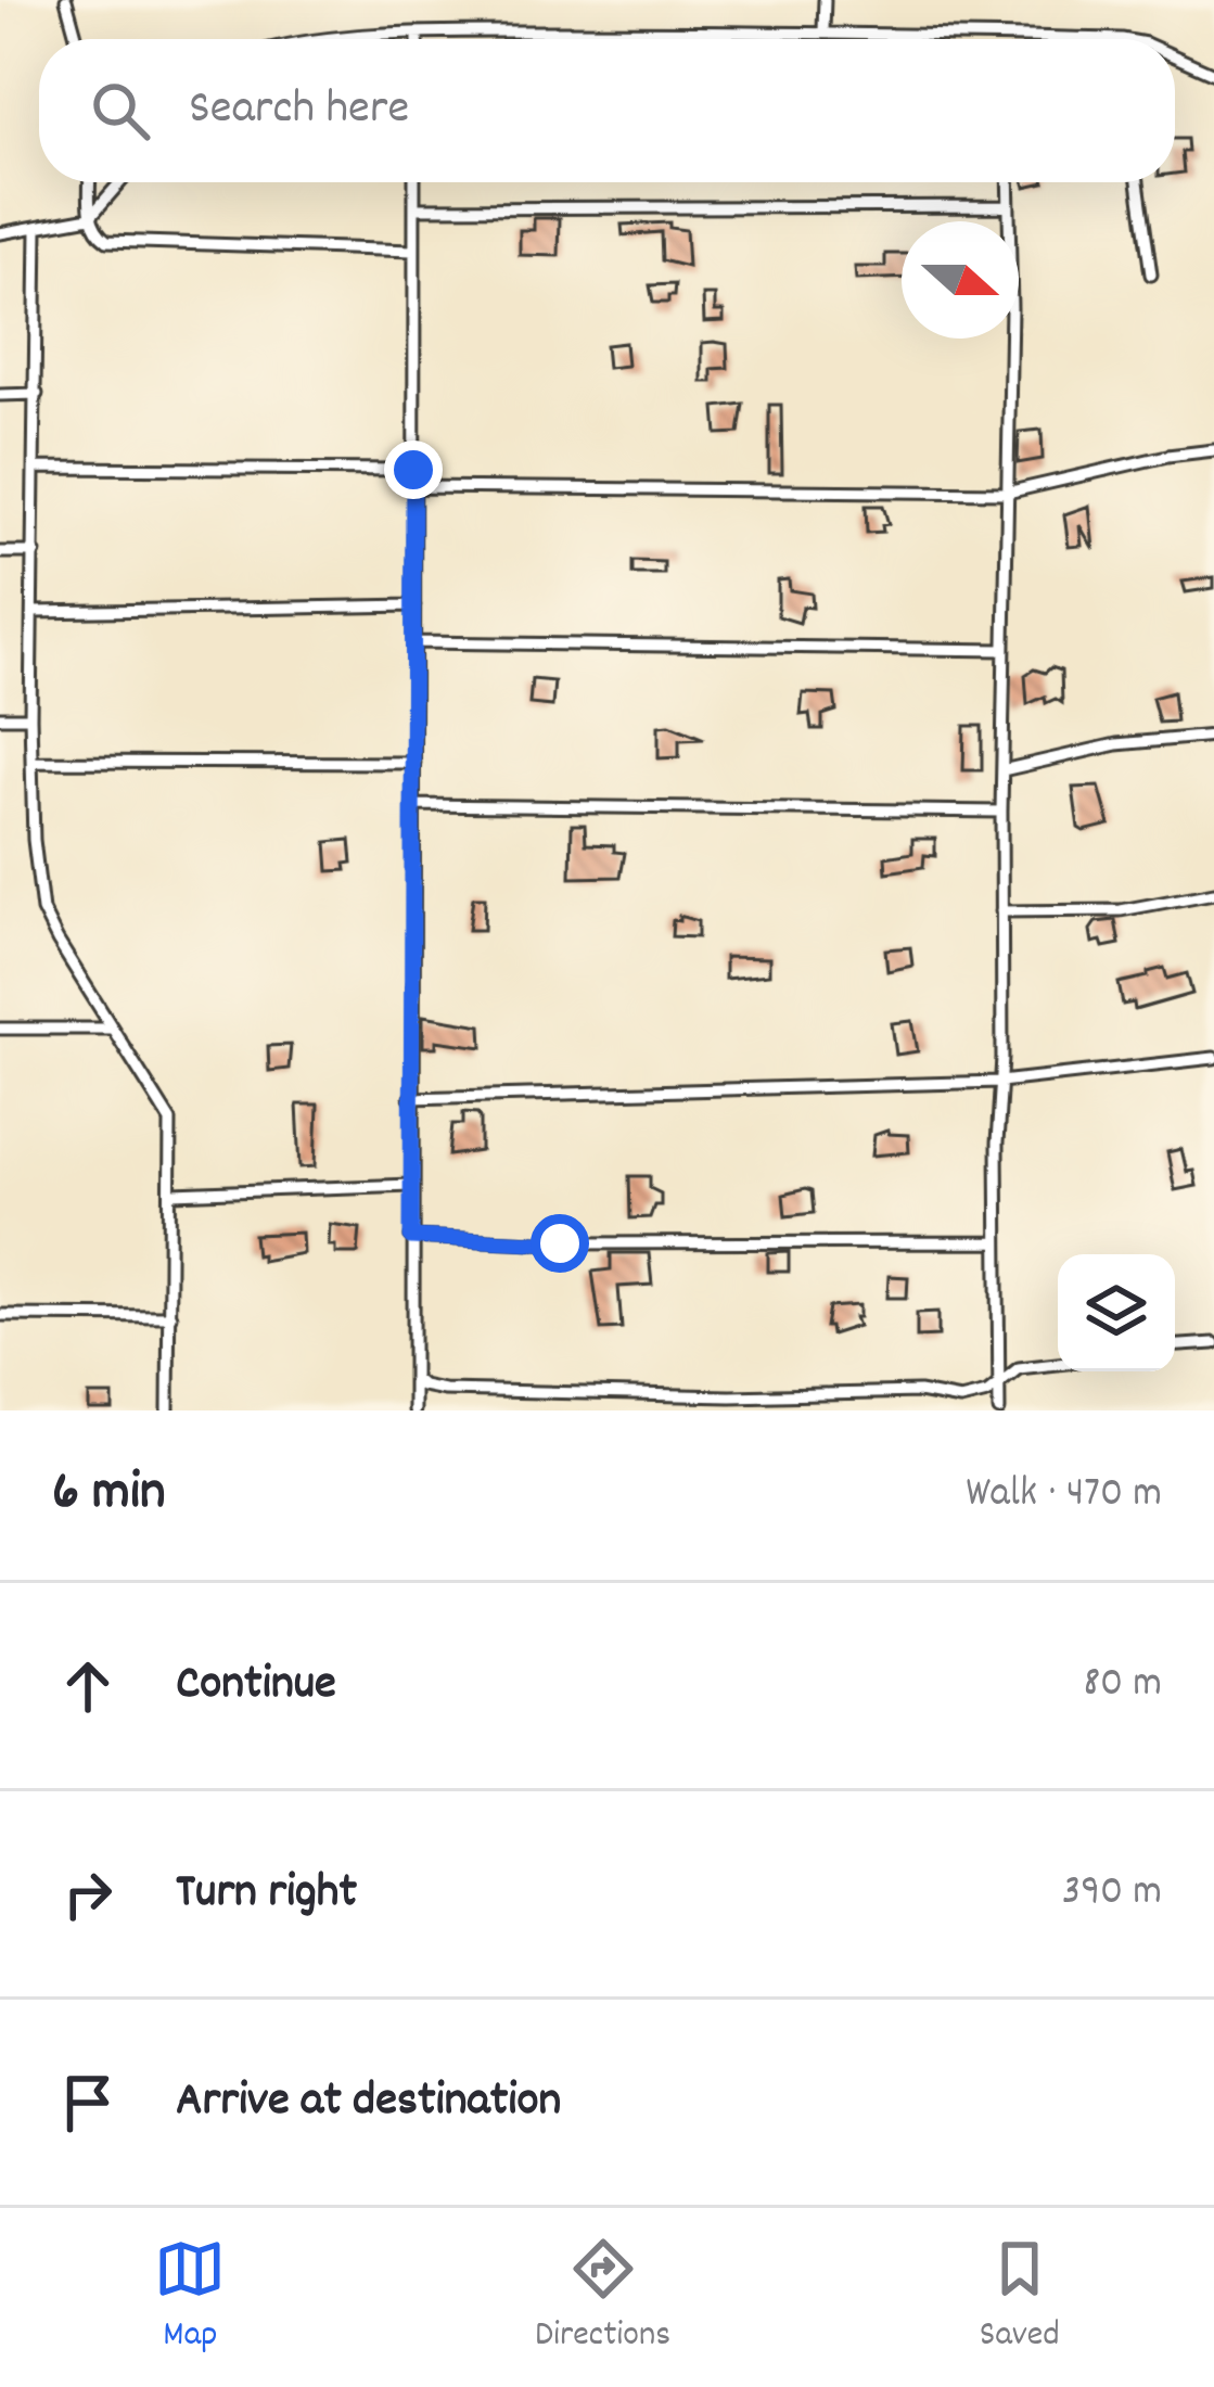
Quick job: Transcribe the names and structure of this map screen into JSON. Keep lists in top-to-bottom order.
{
  "north": "right",
  "page": {
    "search": "Search here",
    "heading": ["6 min", "Walk · 470 m"],
    "list": [
      ["Continue", "80 m"],
      ["Turn right", "390 m"],
      "Arrive at destination"
    ],
    "nav": ["Map", "Directions", "Saved"]
  }
}
